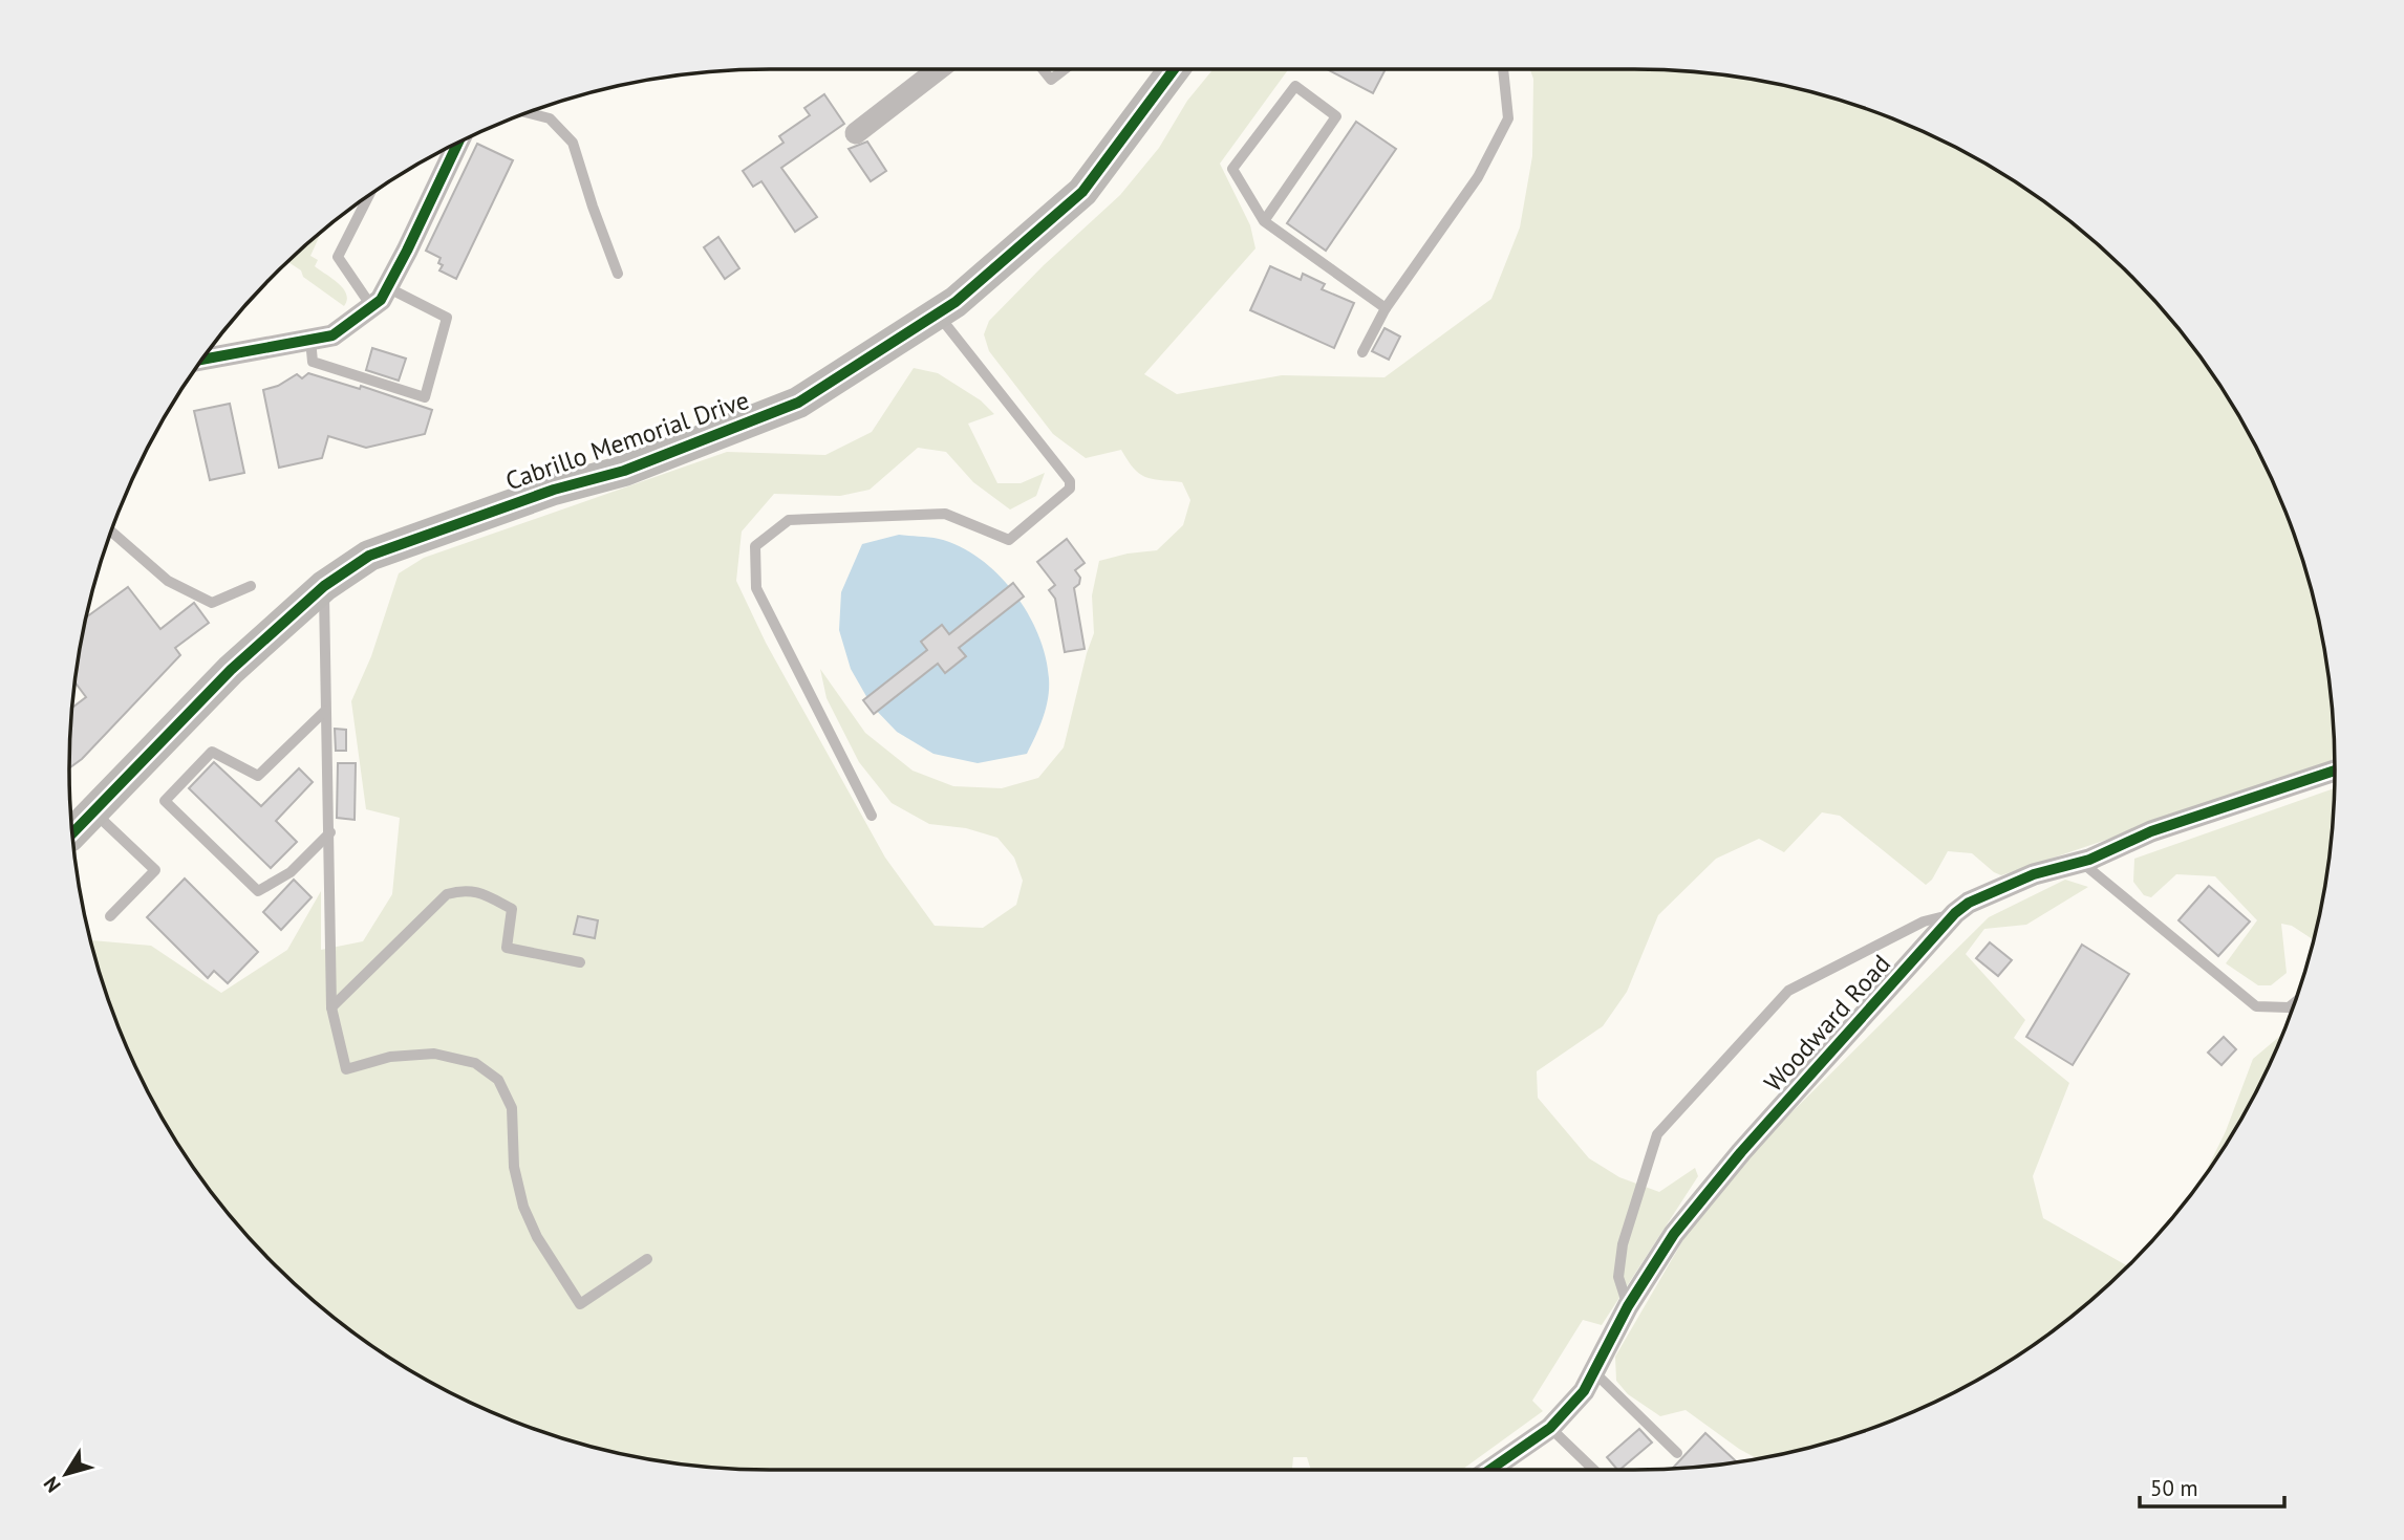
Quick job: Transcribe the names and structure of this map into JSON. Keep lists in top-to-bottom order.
{
  "streets": {
    "main road": ["Cabrillo Memorial Drive"],
    "street": ["Woodward Road"]
  },
  "scale_bar": "50 m",
  "north": "bottom left"
}
